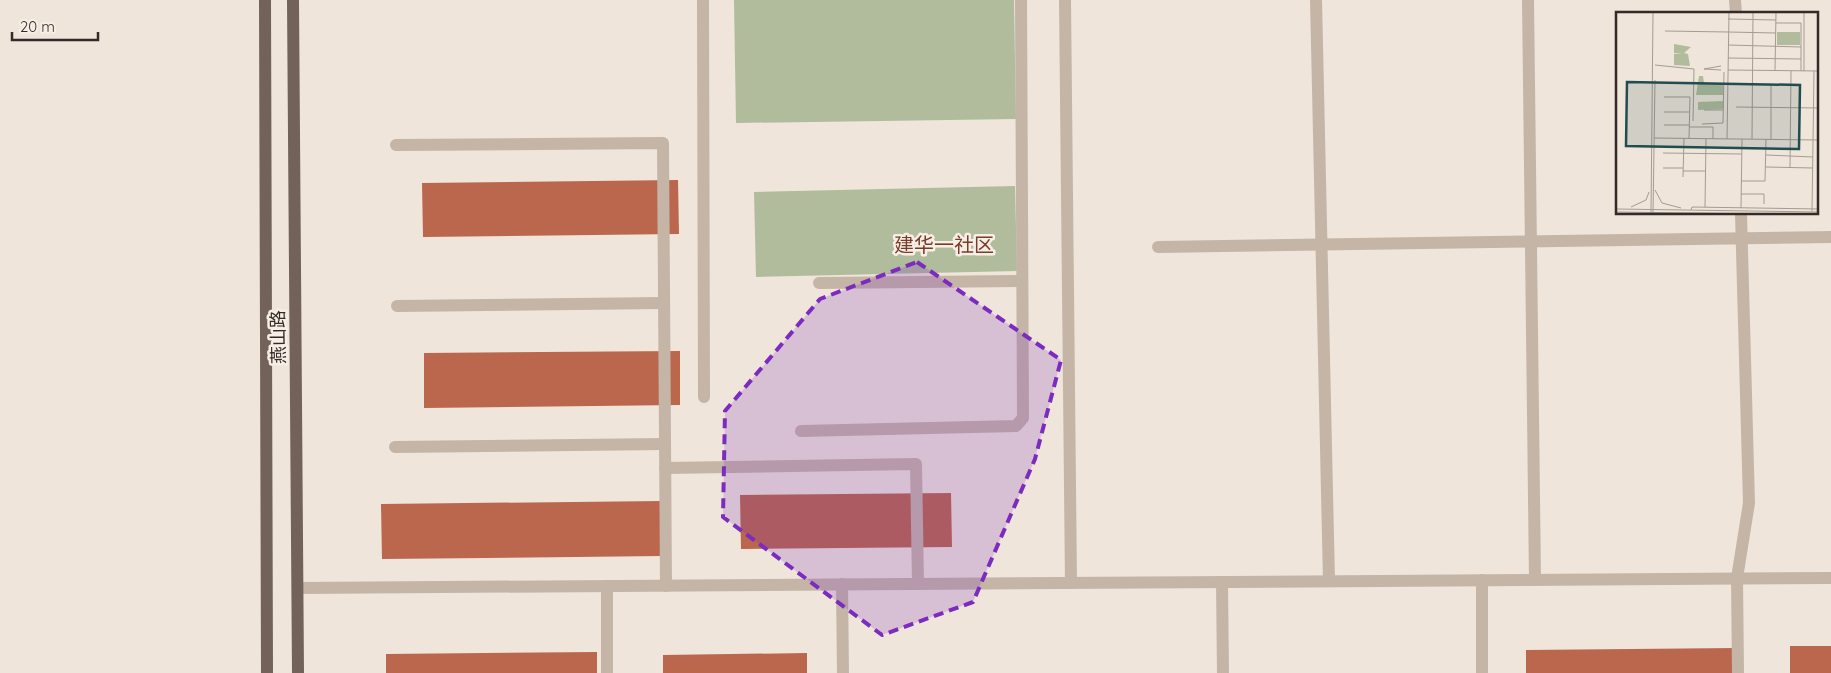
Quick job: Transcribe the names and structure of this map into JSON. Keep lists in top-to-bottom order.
{
  "streets": {
    "main road": ["燕山路"]
  },
  "districts": ["建华一社区"],
  "scale_bar": "20 m"
}
